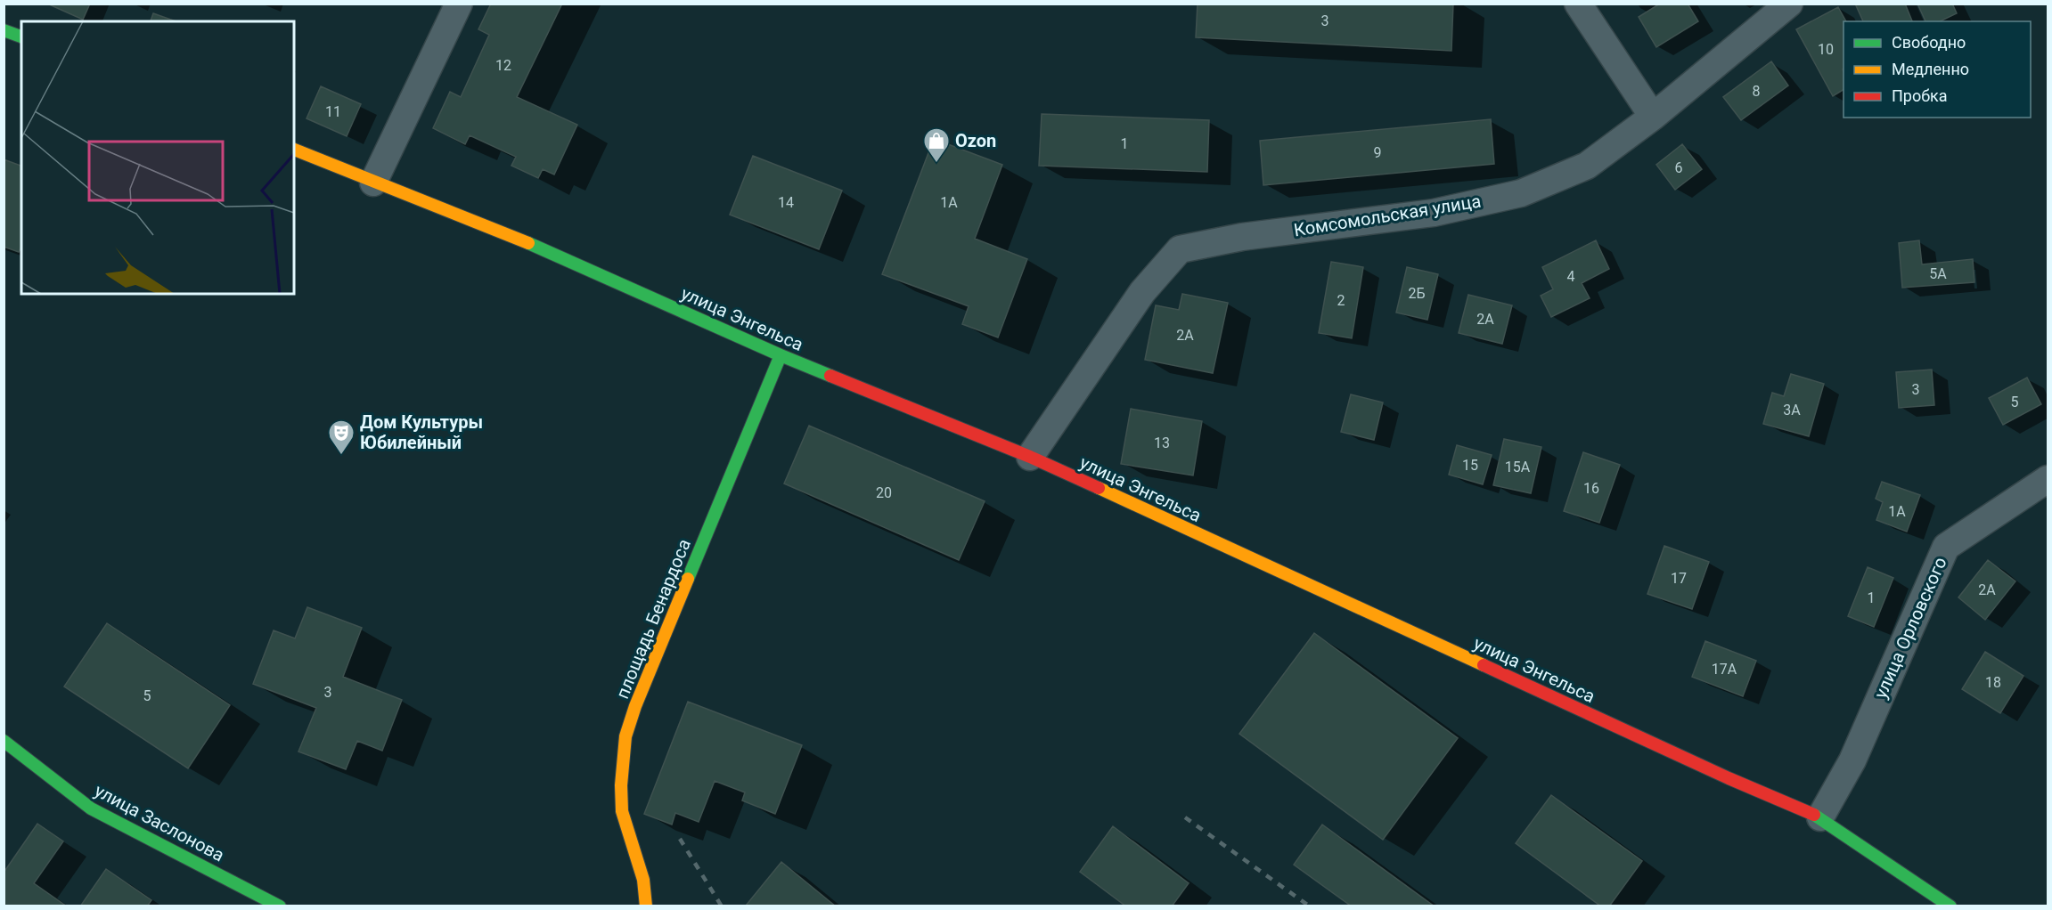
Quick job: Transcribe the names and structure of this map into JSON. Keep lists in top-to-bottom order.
{
  "streets": {
    "street": [
      "Комсомольская улица",
      "улица Энгельса",
      "площадь Бенардоса",
      "улица Орловского",
      "улица Заслонова"
    ]
  },
  "crossings": [
    ["Комсомольская улица", "улица Энгельса"],
    ["улица Энгельса", "площадь Бенардоса"],
    ["улица Энгельса", "улица Орловского"]
  ],
  "places": {
    "shop": ["Ozon"],
    "theatre": ["Дом Культуры Юбилейный"]
  },
  "house_numbers": [
    "3",
    "10",
    "12",
    "8",
    "11",
    "1",
    "9",
    "6",
    "14",
    "1А",
    "5А",
    "4",
    "2Б",
    "2",
    "2А",
    "2А",
    "3",
    "5",
    "3А",
    "13",
    "15",
    "15А",
    "16",
    "20",
    "1А",
    "17",
    "2А",
    "1",
    "17А",
    "18",
    "3",
    "5"
  ],
  "legend": ["Свободно", "Медленно", "Пробка"]
}
